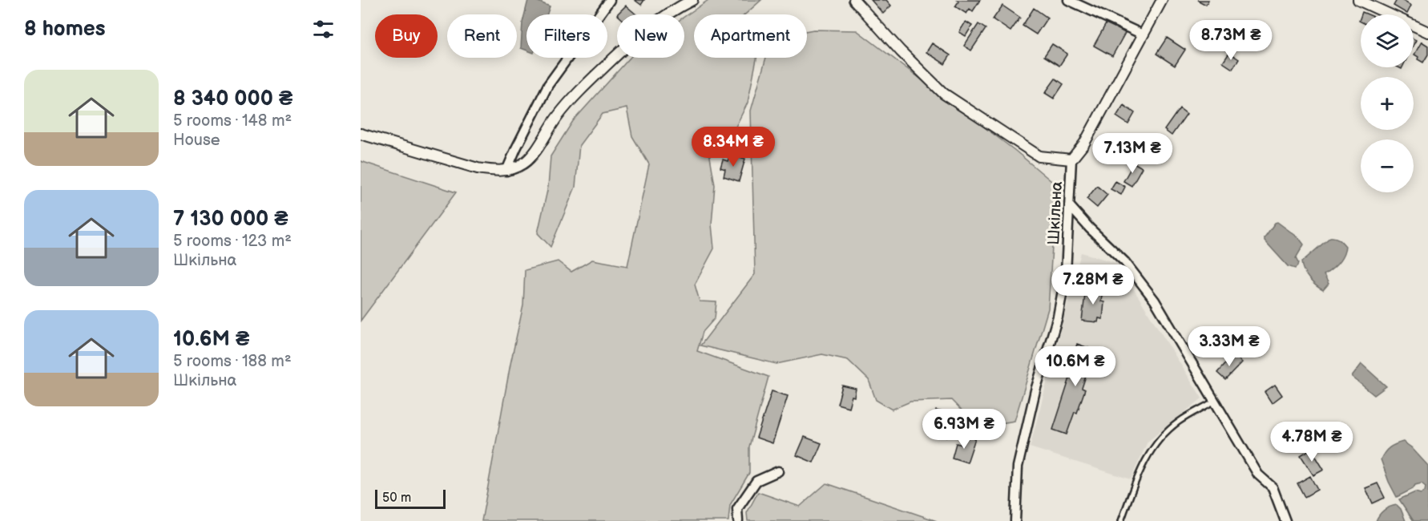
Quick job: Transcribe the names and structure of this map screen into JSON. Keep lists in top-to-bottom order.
{
  "streets": {
    "street": ["Шкільна"]
  },
  "scale_bar": "50 m",
  "page": {
    "heading": "8 homes",
    "map_buttons": ["+", "−"],
    "chip": [
      "Buy",
      "Rent",
      "Filters",
      "New",
      "Apartment"
    ],
    "price": [
      "8.73M ₴",
      "8.34M ₴",
      "7.13M ₴",
      "7.28M ₴",
      "3.33M ₴",
      "10.6M ₴",
      "6.93M ₴",
      "4.78M ₴"
    ],
    "list": [
      {
        "name": "8 340 000 ₴",
        "note": "5 rooms · 148 m² · House"
      },
      {
        "name": "7 130 000 ₴",
        "note": "5 rooms · 123 m² · Шкільна"
      },
      {
        "name": "10.6M ₴",
        "note": "5 rooms · 188 m² · Шкільна"
      }
    ],
    "scale": "50 m"
  }
}
